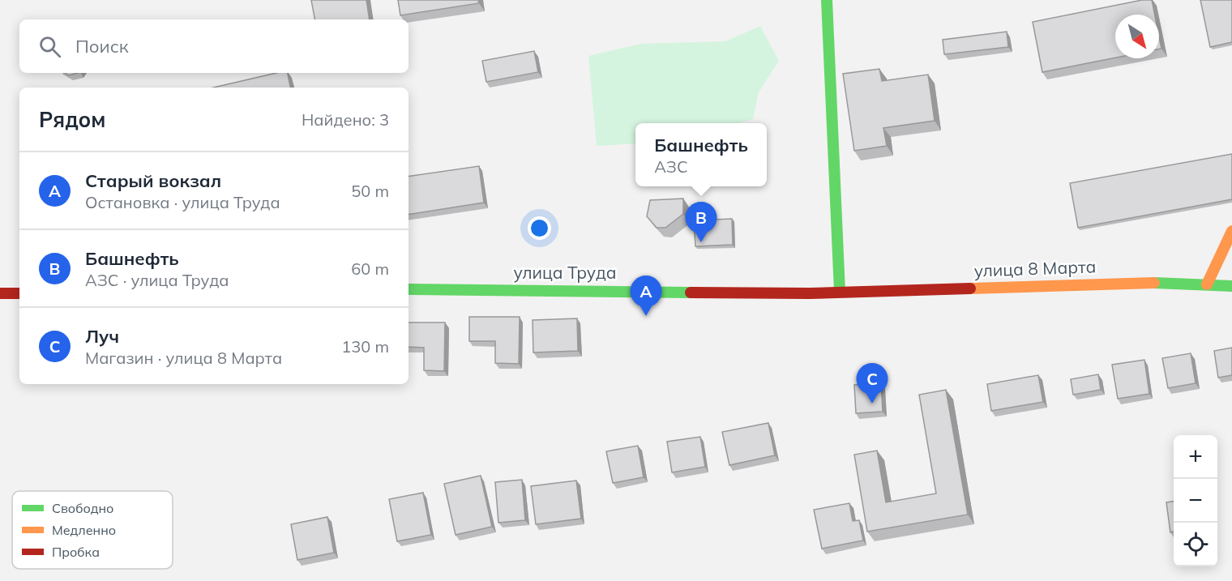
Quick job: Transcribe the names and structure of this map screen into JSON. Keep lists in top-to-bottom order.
{
  "streets": {
    "main road": ["улица 8 Марта", "улица Труда"]
  },
  "crossings": [
    ["улица 8 Марта", "улица Труда"]
  ],
  "legend": ["Свободно", "Медленно", "Пробка"],
  "north": "bottom right",
  "page": {
    "search": "Поиск",
    "heading": ["Рядом", "Найдено: 3"],
    "popup": ["Башнефть", "АЗС"],
    "list": [
      {
        "mark": "A",
        "name": "Старый вокзал",
        "note": "Остановка · улица Труда",
        "value": "50 m"
      },
      {
        "mark": "B",
        "name": "Башнефть",
        "note": "АЗС · улица Труда",
        "value": "60 m"
      },
      {
        "mark": "C",
        "name": "Луч",
        "note": "Магазин · улица 8 Марта",
        "value": "130 m"
      }
    ],
    "pins": ["B", "A", "C"],
    "map_buttons": ["+", "−"]
  }
}
